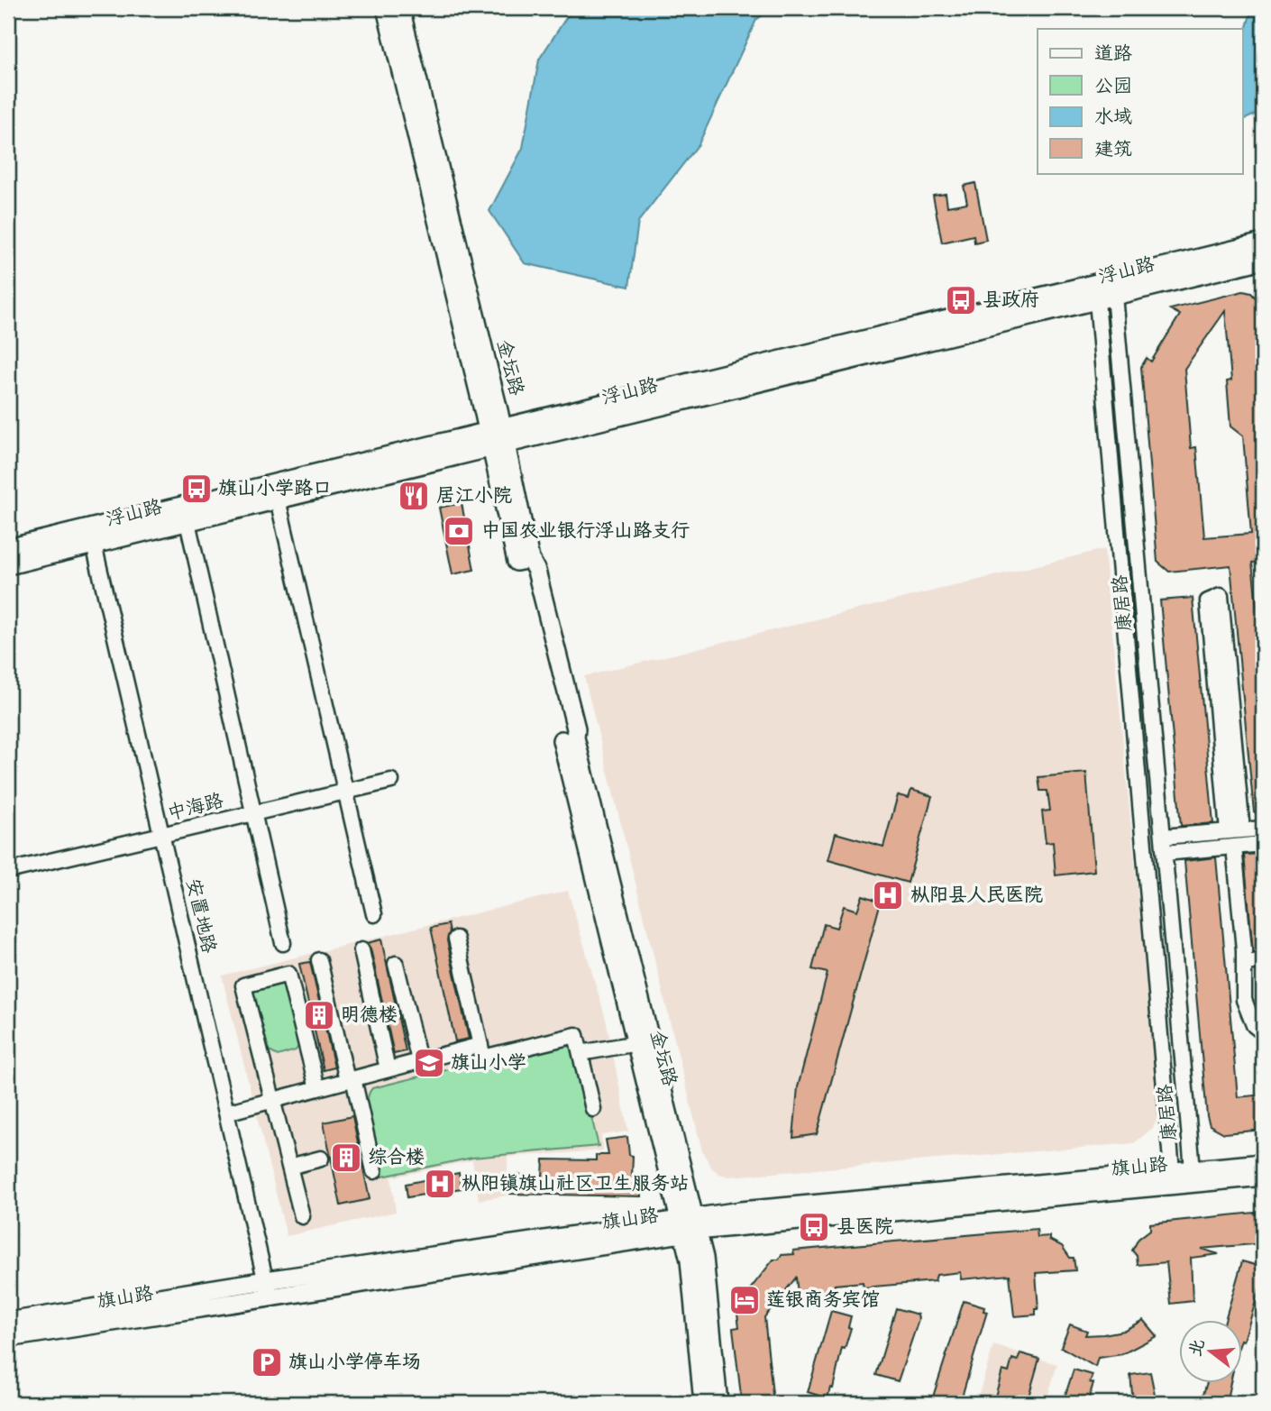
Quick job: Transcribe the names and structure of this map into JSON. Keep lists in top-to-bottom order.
{
  "streets": {
    "main road": ["浮山路", "金坛路", "旗山路"],
    "street": ["康居路", "中海路", "安置地路"]
  },
  "crossings": [
    ["浮山路", "金坛路"],
    ["浮山路", "康居路"],
    ["浮山路", "安置地路"],
    ["金坛路", "旗山路"],
    ["康居路", "旗山路"],
    ["中海路", "安置地路"],
    ["安置地路", "旗山路"]
  ],
  "places": {
    "bus stop": ["县政府", "旗山小学路口", "县医院"],
    "restaurant": ["居江小院"],
    "bank": ["中国农业银行浮山路支行"],
    "hospital": ["枞阳县人民医院", "枞阳镇旗山社区卫生服务站"],
    "building": ["明德楼", "综合楼"],
    "school or university": ["旗山小学"],
    "hotel": ["莲银商务宾馆"],
    "parking": ["旗山小学停车场"]
  },
  "legend": [
    "道路",
    "公园",
    "水域",
    "建筑"
  ],
  "north": "left"
}
